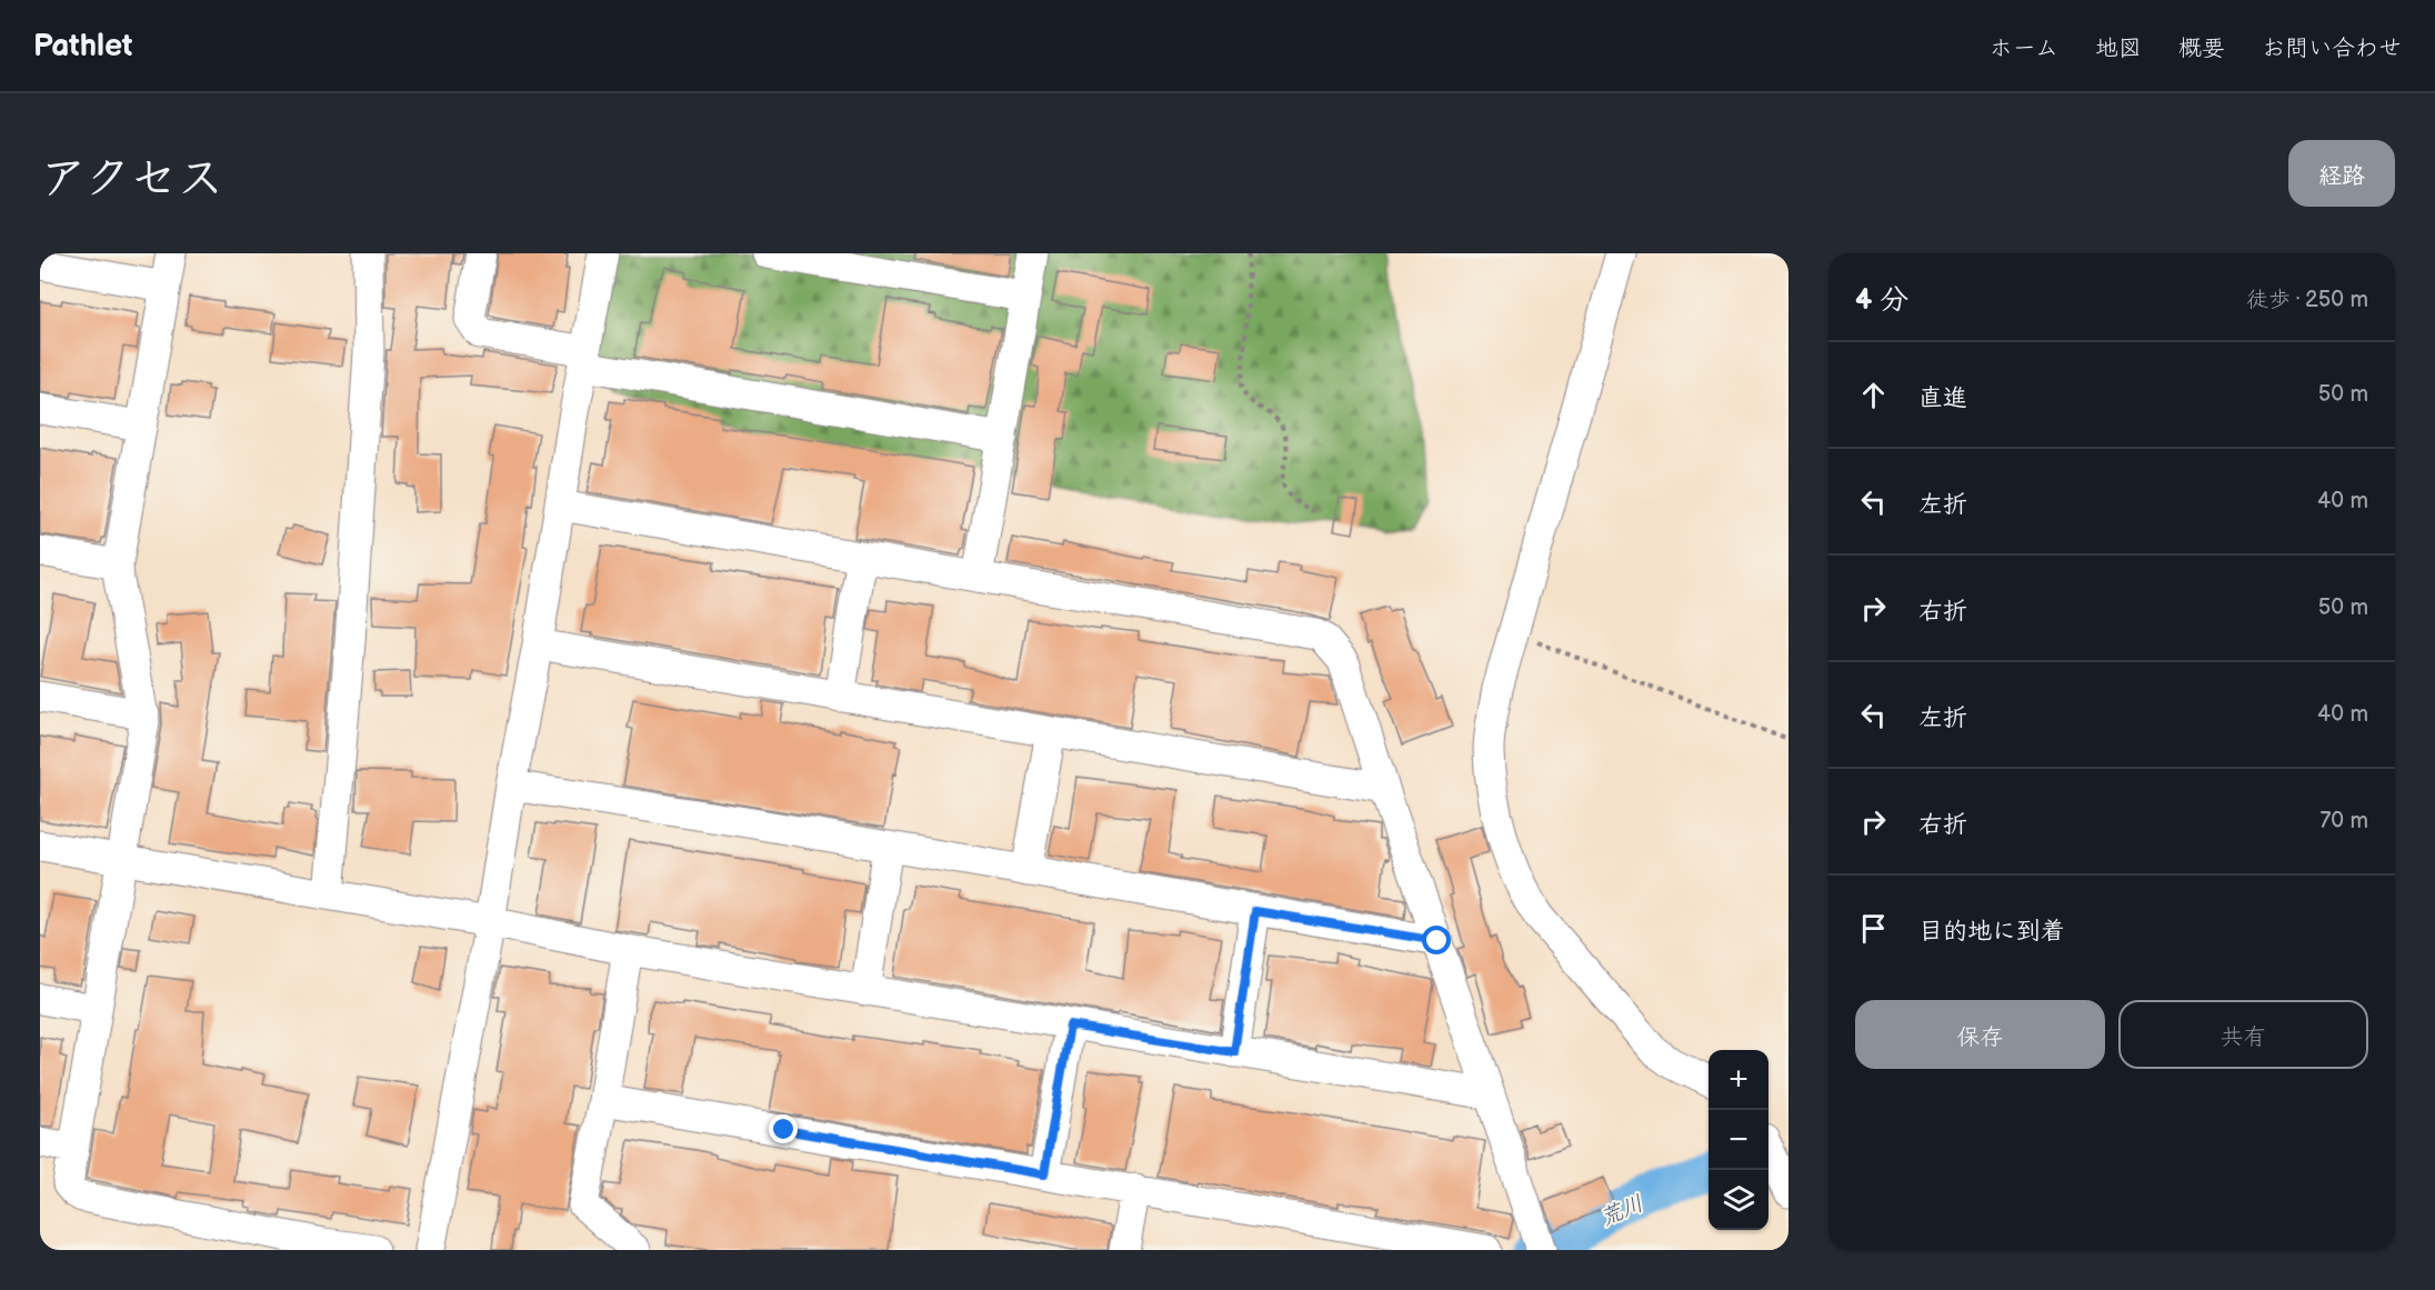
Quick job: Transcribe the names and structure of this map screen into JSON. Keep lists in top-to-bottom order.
{
  "water": ["荒川"],
  "page": {
    "header": "Pathlet",
    "nav": [
      "ホーム",
      "地図",
      "概要",
      "お問い合わせ"
    ],
    "title": "アクセス",
    "buttons": [
      "経路",
      ["保存", "共有"]
    ],
    "heading": ["4 分", "徒歩 · 250 m"],
    "list": [
      ["直進", "50 m"],
      ["左折", "40 m"],
      ["右折", "50 m"],
      ["左折", "40 m"],
      ["右折", "70 m"],
      "目的地に到着"
    ],
    "map_buttons": ["+", "−"]
  }
}
